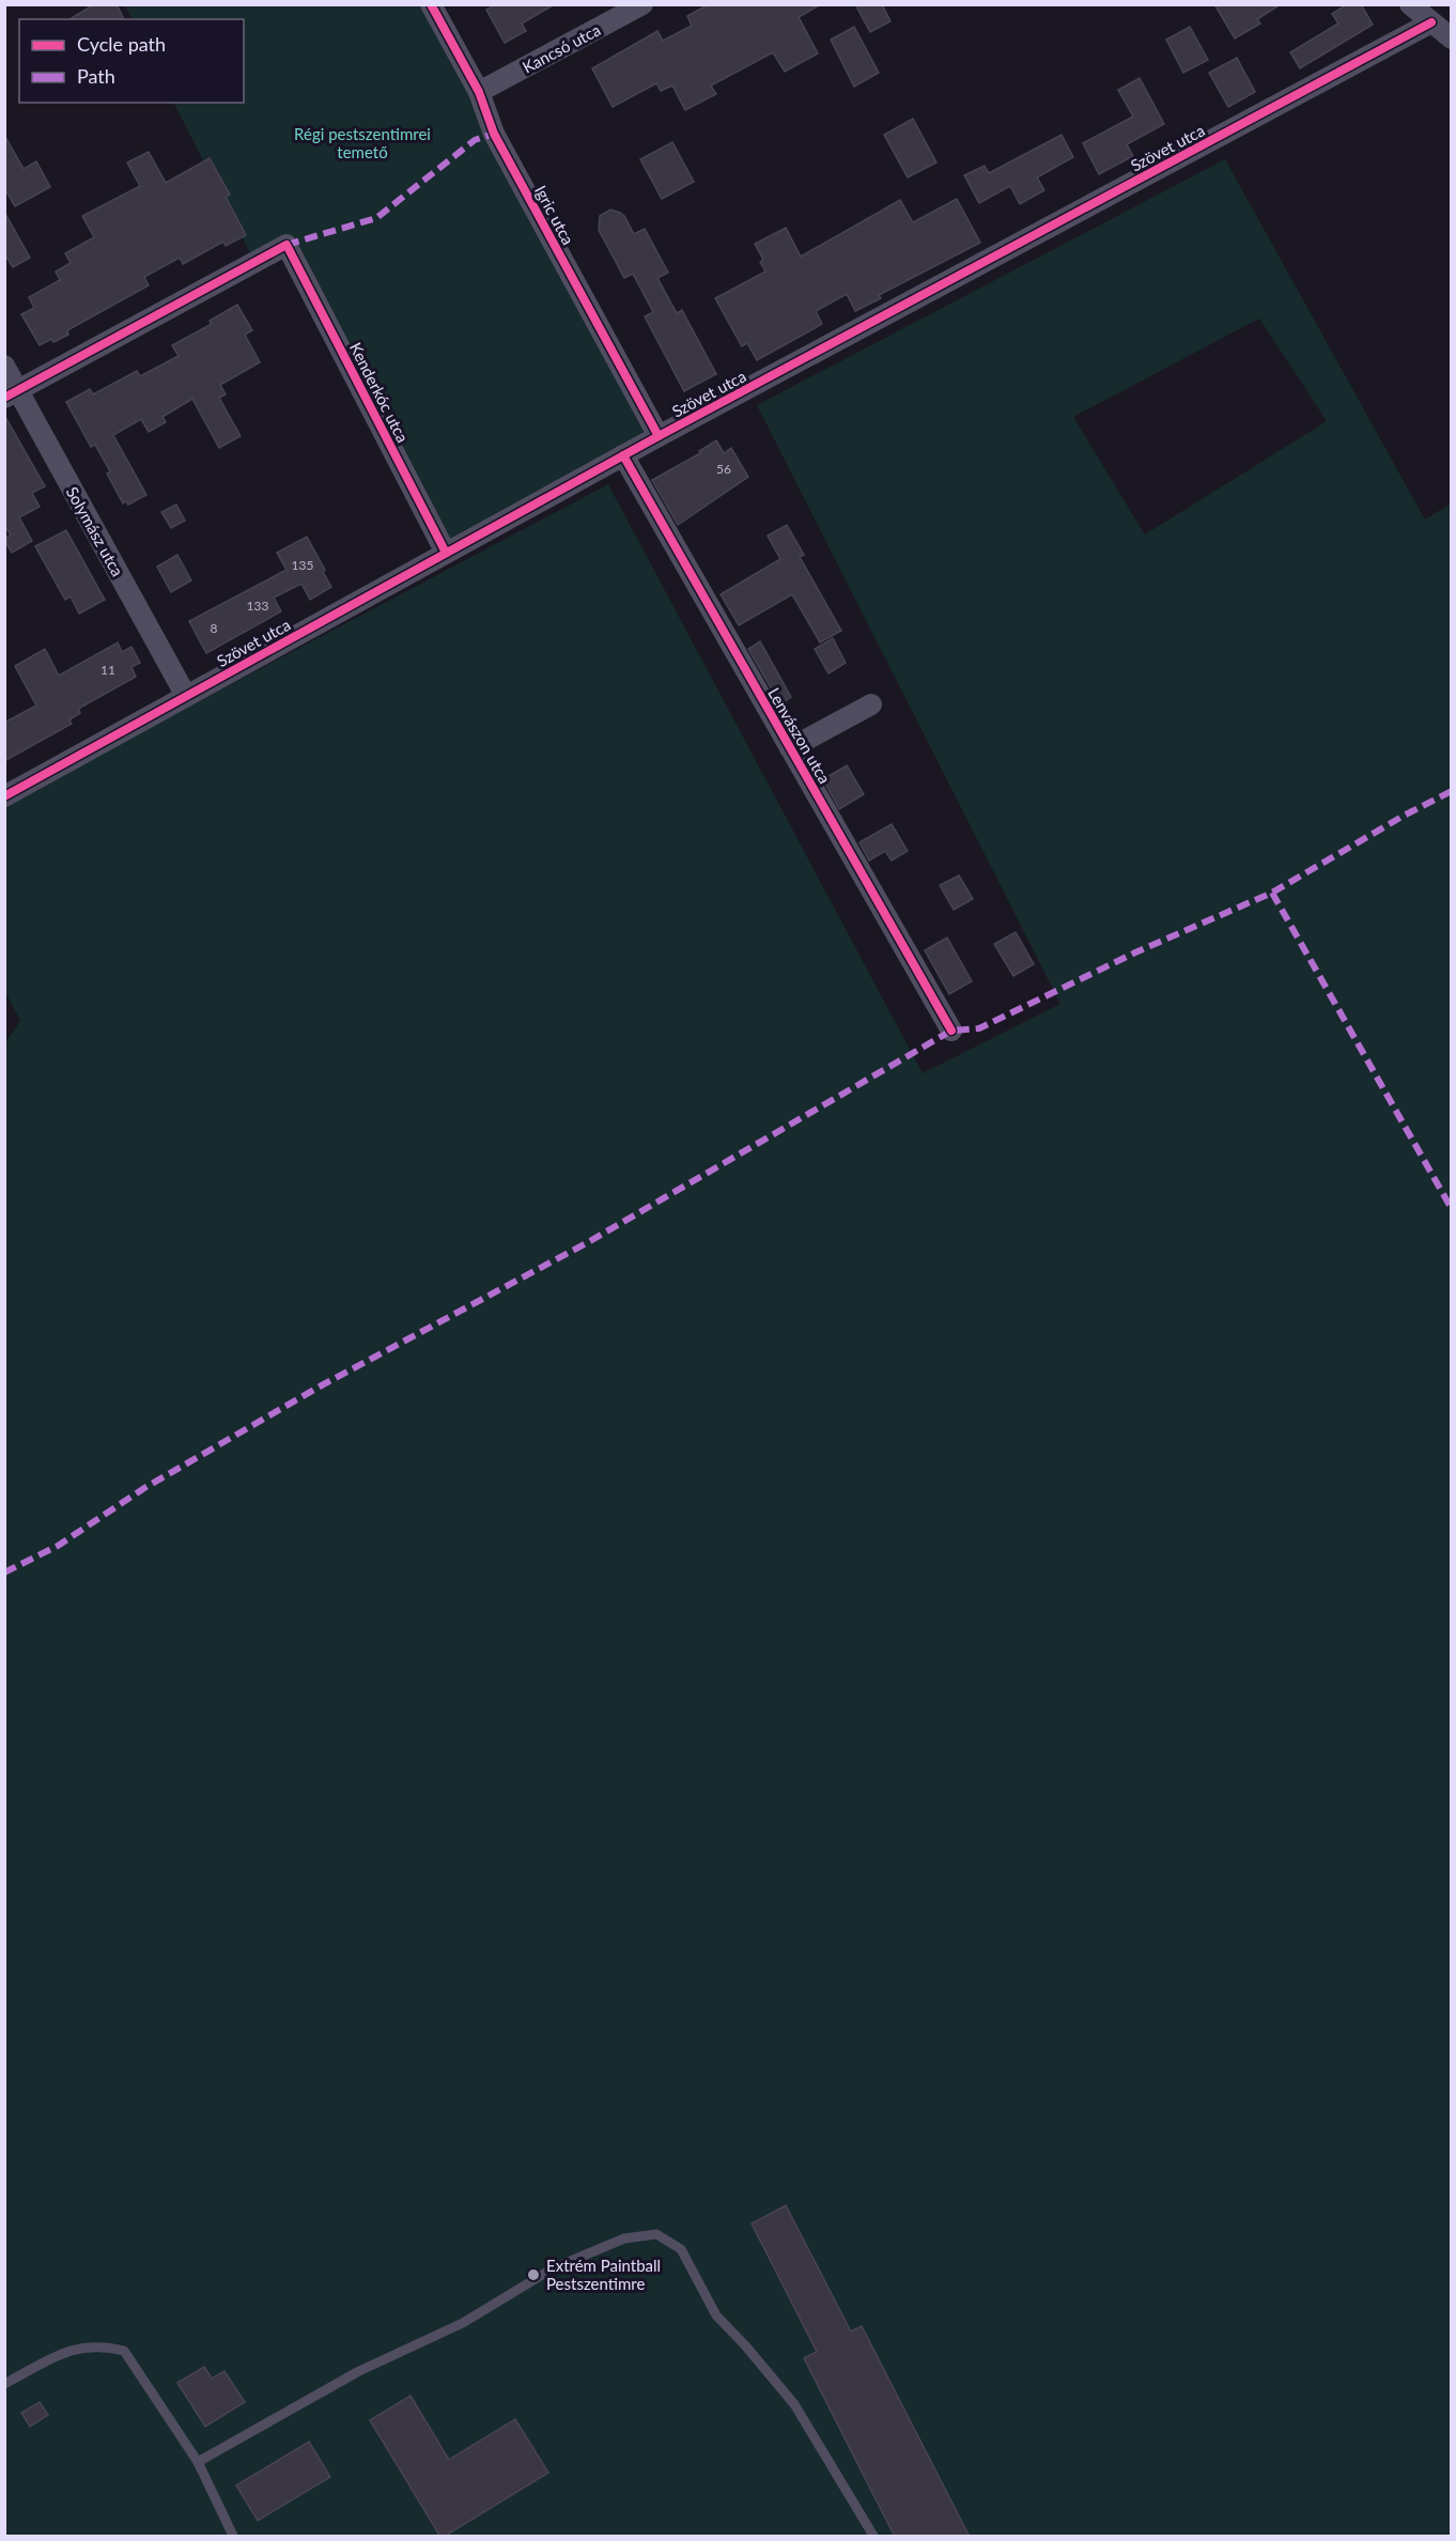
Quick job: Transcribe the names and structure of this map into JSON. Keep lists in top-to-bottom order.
{
  "streets": {
    "street": [
      "Kancsó utca",
      "Szövet utca",
      "Igric utca",
      "Kenderkóc utca",
      "Solymász utca",
      "Lenvászon utca"
    ]
  },
  "crossings": [
    ["Kancsó utca", "Igric utca"],
    ["Szövet utca", "Igric utca"],
    ["Szövet utca", "Kenderkóc utca"],
    ["Szövet utca", "Solymász utca"],
    ["Szövet utca", "Lenvászon utca"],
    ["Kenderkóc utca", "Solymász utca"]
  ],
  "parks": ["Régi pestszentimrei temető"],
  "places": ["Extrém Paintball Pestszentimre"],
  "house_numbers": [
    "56",
    "135",
    "133",
    "8",
    "11"
  ],
  "legend": ["Cycle path", "Path"]
}
